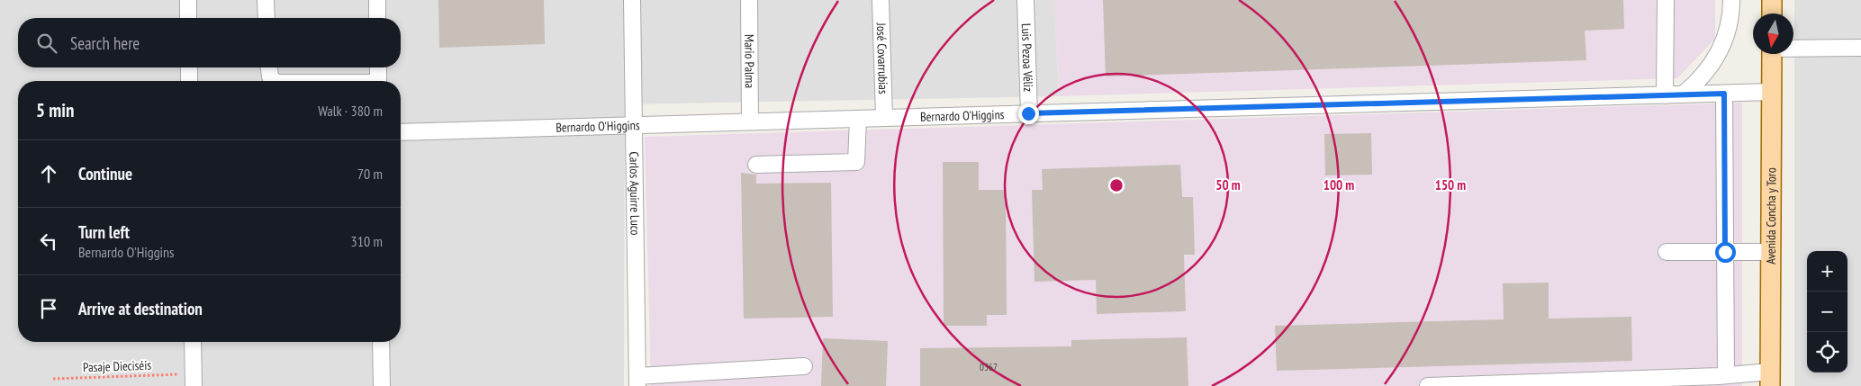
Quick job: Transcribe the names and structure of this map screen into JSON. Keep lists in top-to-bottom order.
{
  "streets": {
    "main road": ["Avenida Concha y Toro"],
    "street": [
      "Luis Pezoa Véliz",
      "José Covarrubias",
      "Mario Palma",
      "Bernardo O'Higgins",
      "Carlos Aguirre Luco"
    ],
    "path": ["Pasaje Dieciséis"]
  },
  "crossings": [
    ["Luis Pezoa Véliz", "Bernardo O'Higgins"],
    ["José Covarrubias", "Bernardo O'Higgins"],
    ["Mario Palma", "Bernardo O'Higgins"],
    ["Bernardo O'Higgins", "Carlos Aguirre Luco"],
    ["Bernardo O'Higgins", "Avenida Concha y Toro"]
  ],
  "house_numbers": ["0367"],
  "north": "bottom",
  "page": {
    "search": "Search here",
    "heading": ["5 min", "Walk · 380 m"],
    "list": [
      ["Continue", "70 m"],
      ["Turn left", "Bernardo O'Higgins", "310 m"],
      "Arrive at destination"
    ],
    "map_buttons": ["+", "−"]
  },
  "rings": ["50 m", "100 m", "150 m"]
}
